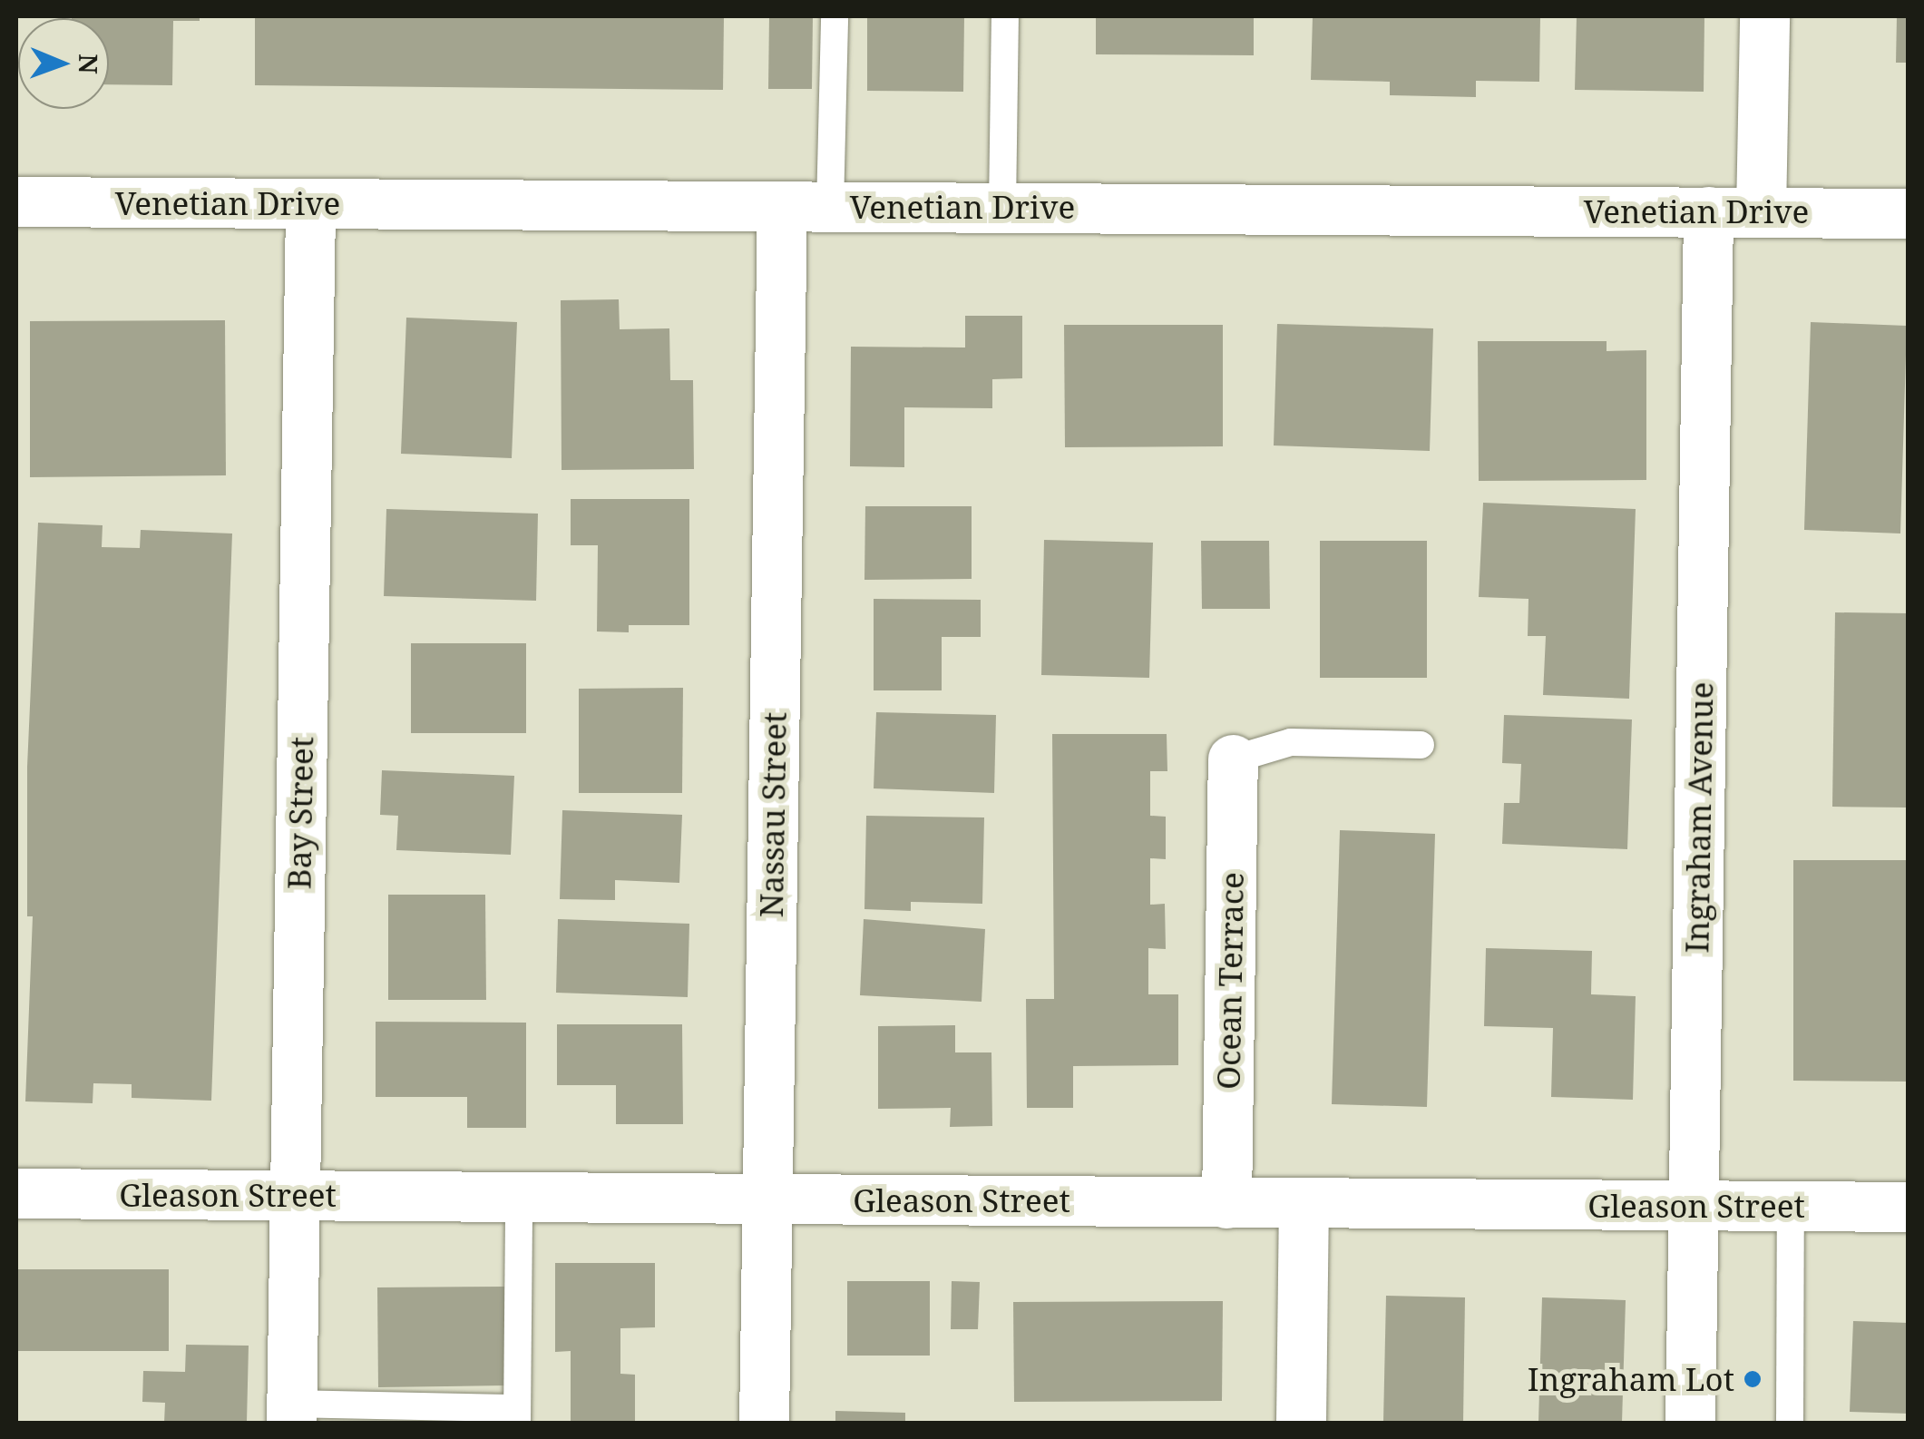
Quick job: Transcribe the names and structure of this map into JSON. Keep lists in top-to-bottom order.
{
  "streets": {
    "street": [
      "Venetian Drive",
      "Bay Street",
      "Nassau Street",
      "Ingraham Avenue",
      "Ocean Terrace",
      "Gleason Street"
    ]
  },
  "crossings": [
    ["Venetian Drive", "Bay Street"],
    ["Venetian Drive", "Nassau Street"],
    ["Venetian Drive", "Ingraham Avenue"],
    ["Bay Street", "Gleason Street"],
    ["Nassau Street", "Gleason Street"],
    ["Ingraham Avenue", "Gleason Street"],
    ["Ocean Terrace", "Gleason Street"]
  ],
  "places": ["Ingraham Lot"],
  "north": "right"
}
